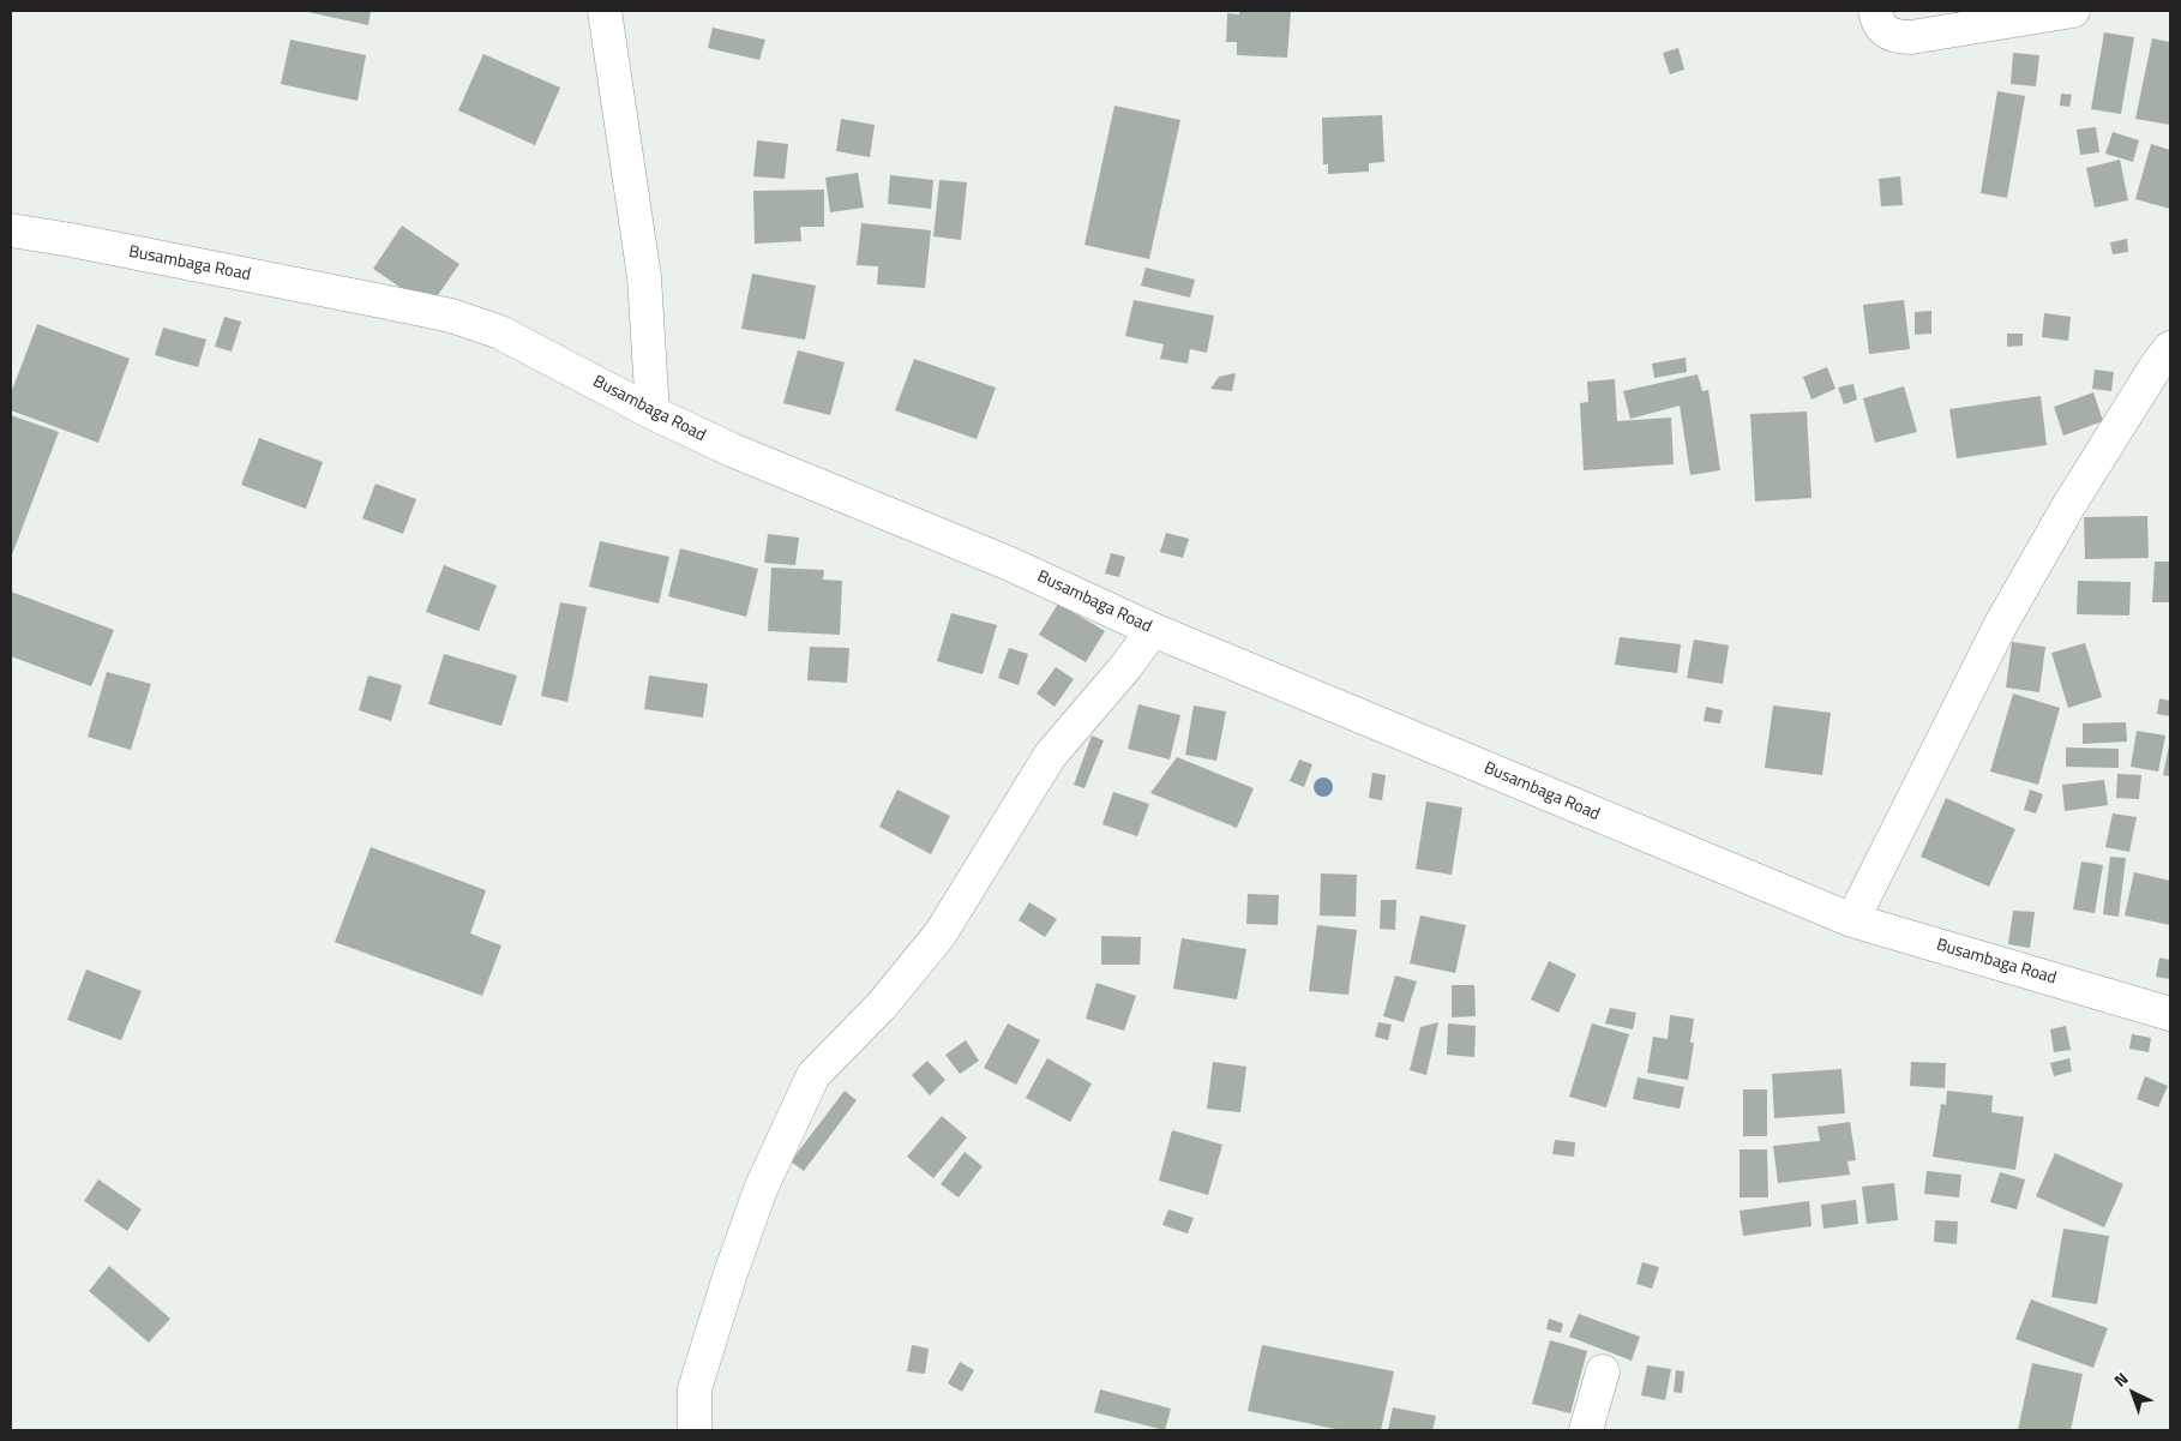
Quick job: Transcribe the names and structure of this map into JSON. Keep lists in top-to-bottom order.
{
  "streets": {
    "street": ["Busambaga Road"]
  },
  "north": "top left"
}
